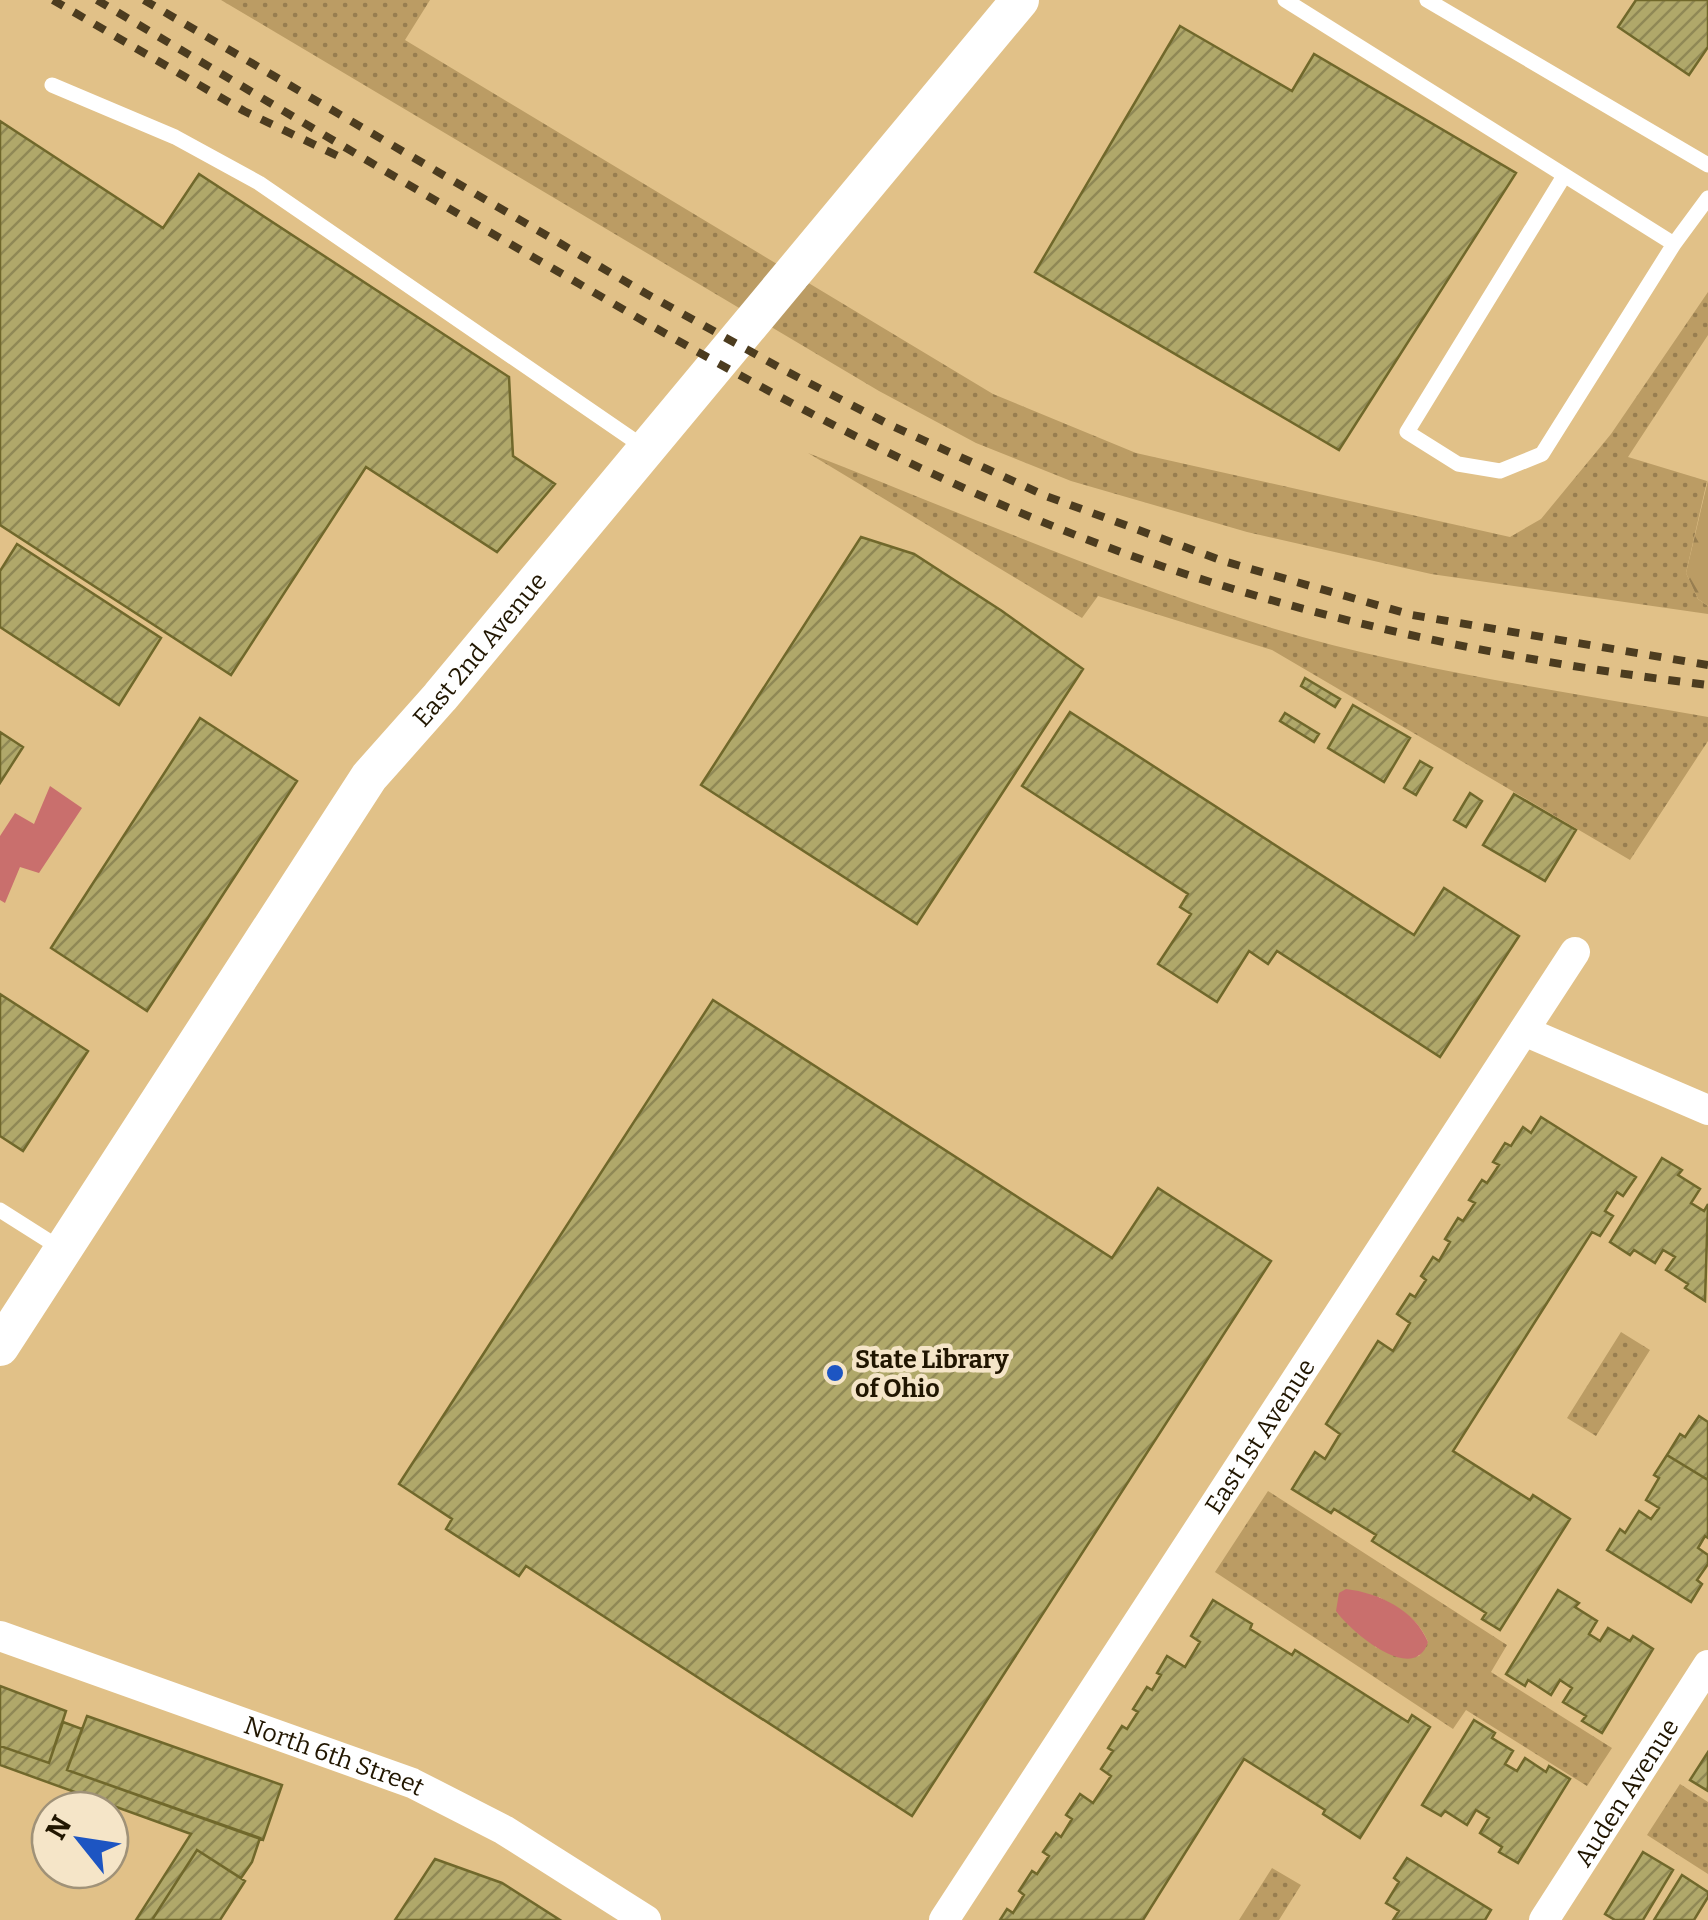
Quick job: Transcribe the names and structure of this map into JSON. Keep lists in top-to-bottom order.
{
  "streets": {
    "street": [
      "East 2nd Avenue",
      "East 1st Avenue",
      "North 6th Street",
      "Auden Avenue"
    ]
  },
  "places": ["State Library of Ohio"],
  "north": "top left"
}
